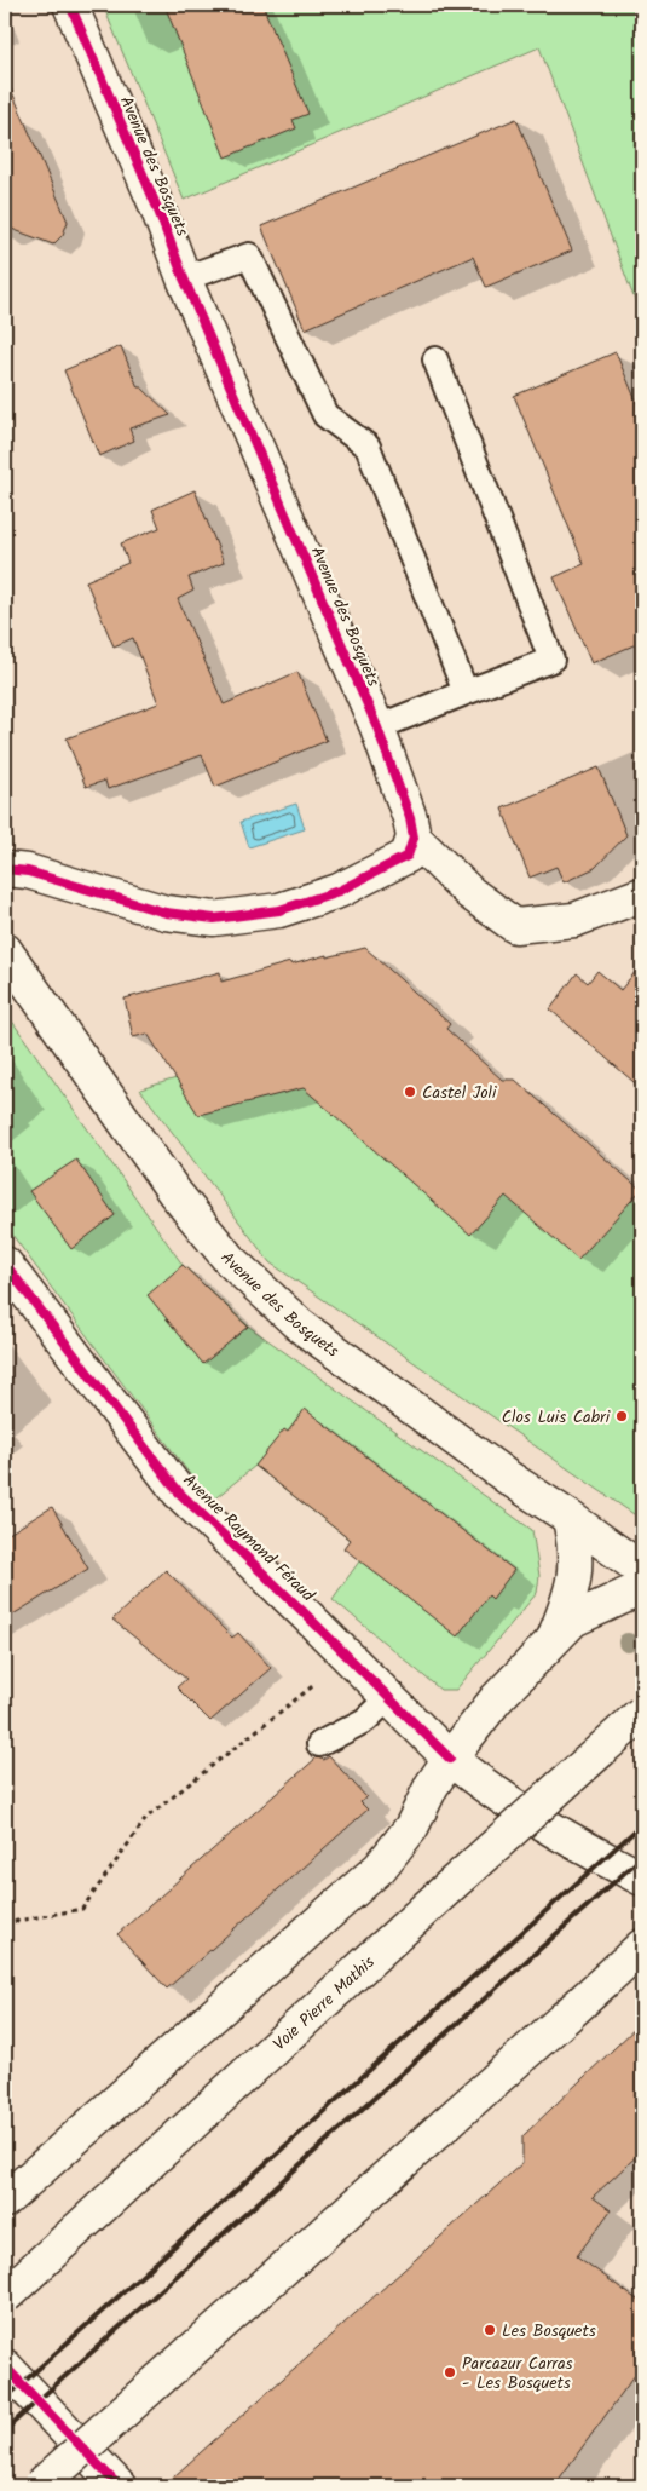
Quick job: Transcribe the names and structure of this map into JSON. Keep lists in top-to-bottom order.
{
  "streets": {
    "main road": ["Avenue des Bosquets", "Avenue Raymond Féraud", "Voie Pierre Mathis"]
  },
  "places": [
    "Castel Joli",
    "Clos Luis Cabri",
    "Les Bosquets",
    "Parcazur Carras - Les Bosquets"
  ]
}
